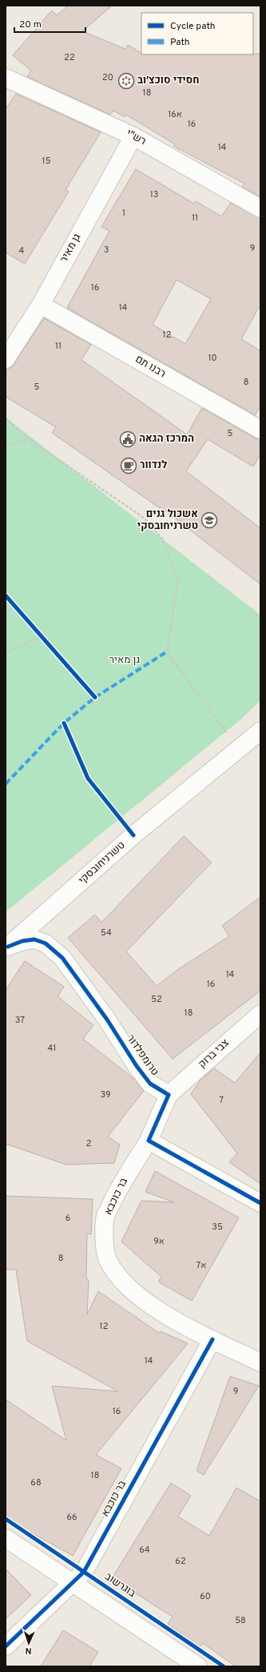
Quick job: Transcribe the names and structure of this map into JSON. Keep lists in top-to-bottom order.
{
  "streets": {
    "street": [
      "רש\"י",
      "גן מאיר",
      "רבנו תם",
      "טשרניחובסקי",
      "צבי ברוק",
      "טרומפלדור",
      "בר כוכבא"
    ],
    "cycle path": ["בוגרשוב"]
  },
  "crossings": [
    ["רש\"י", "גן מאיר"],
    ["גן מאיר", "רבנו תם"],
    ["טשרניחובסקי", "טרומפלדור"],
    ["צבי ברוק", "טרומפלדור"]
  ],
  "parks": ["גן מאיר"],
  "places": {
    "synagogue": ["חסידי סוכצ׳וב"],
    "public building": ["המרכז הגאה"],
    "cafe": ["לנדוור"],
    "school or university": ["אשכול גנים טשרניחובסקי"]
  },
  "house_numbers": [
    "22",
    "20",
    "18",
    "16א",
    "16",
    "14",
    "15",
    "13",
    "1",
    "11",
    "9",
    "3",
    "4",
    "16",
    "14",
    "12",
    "11",
    "10",
    "8",
    "5",
    "5",
    "54",
    "14",
    "16",
    "52",
    "18",
    "37",
    "41",
    "39",
    "7",
    "2",
    "6",
    "35",
    "9א",
    "8",
    "7א",
    "12",
    "14",
    "9",
    "16",
    "18",
    "68",
    "66",
    "64",
    "62",
    "60",
    "58"
  ],
  "legend": ["Cycle path", "Path"],
  "scale_bar": "20 m",
  "north": "bottom"
}
